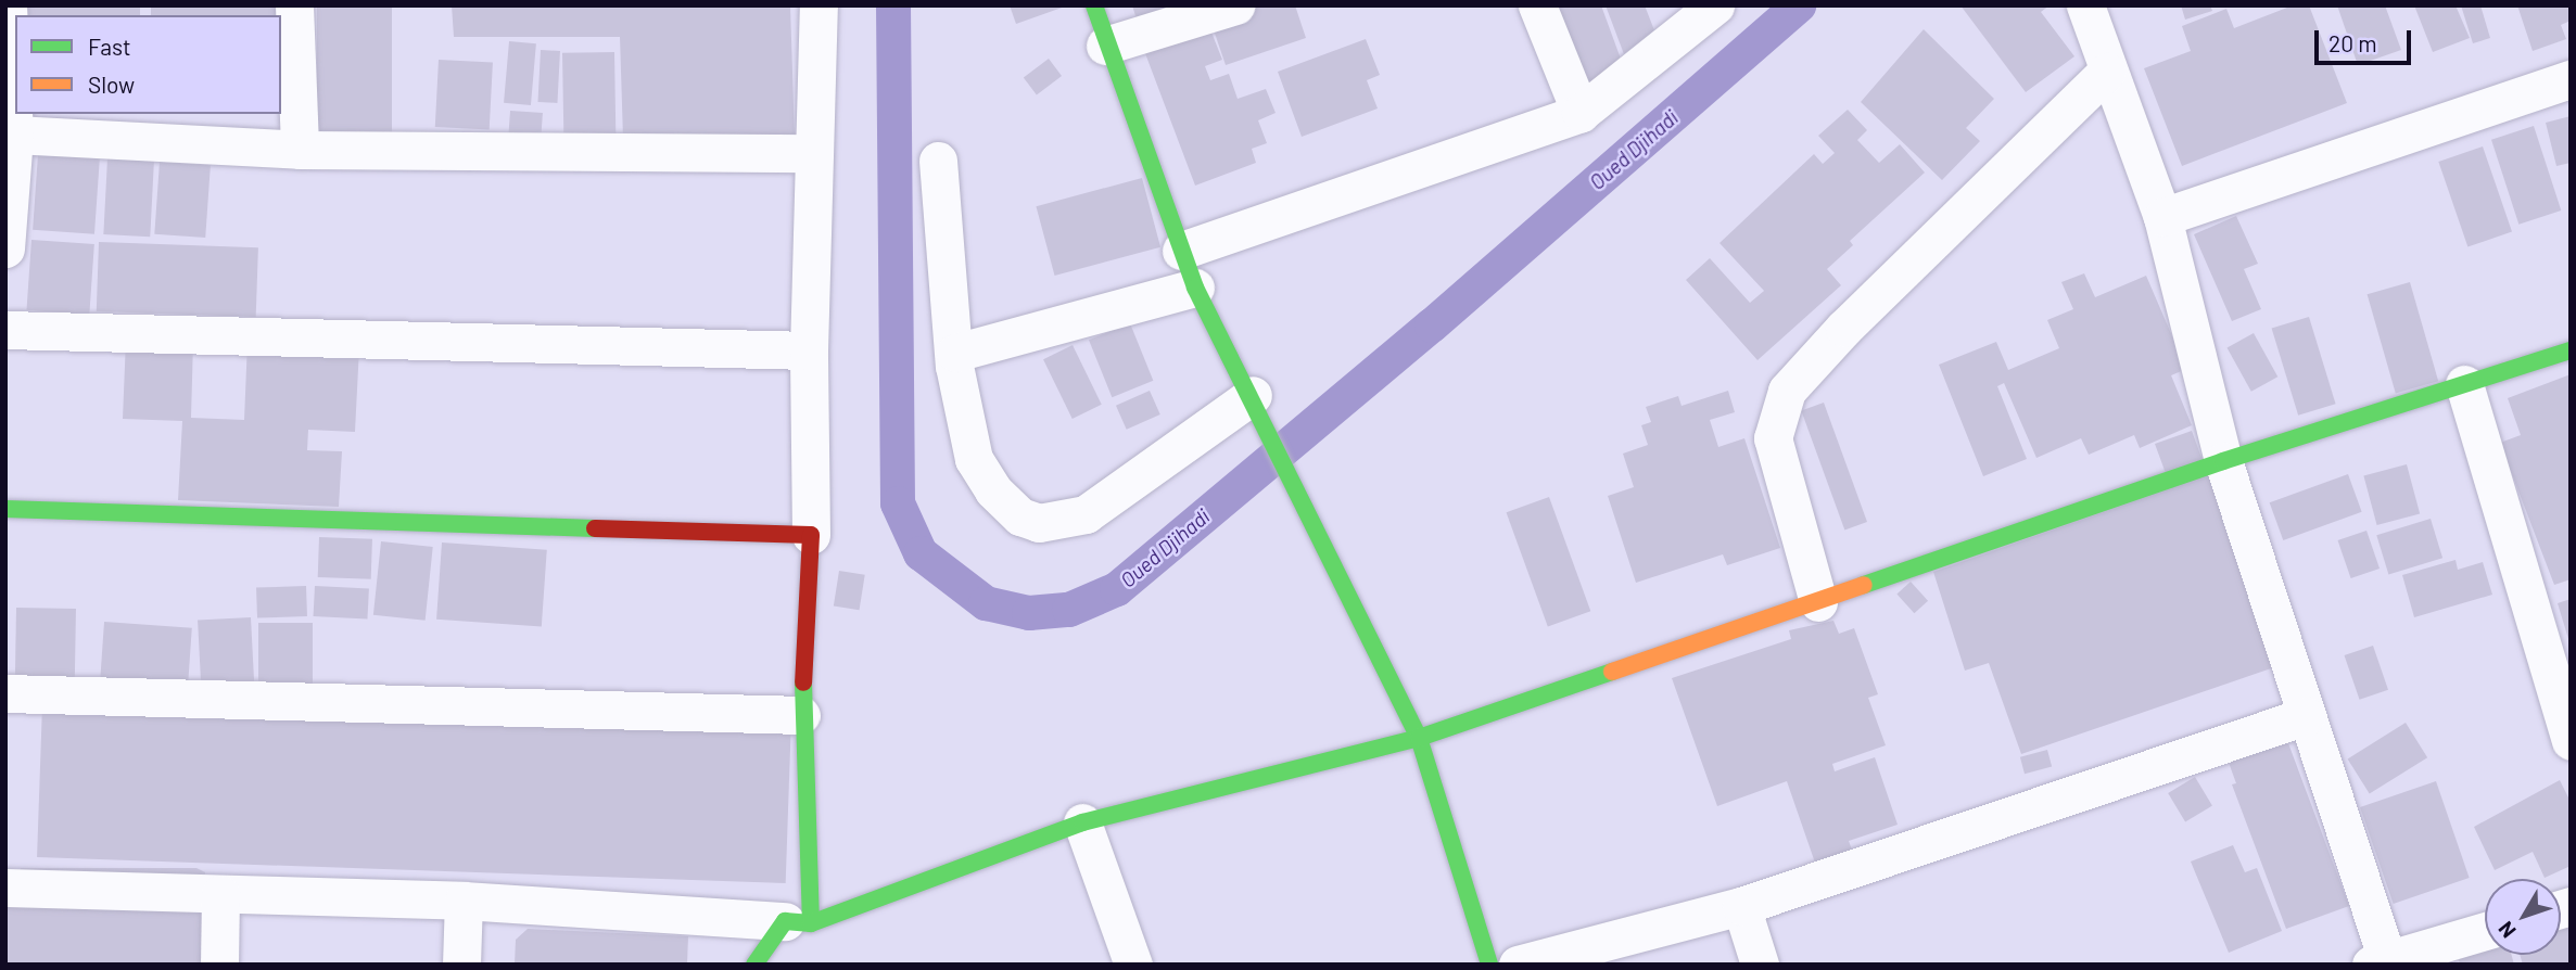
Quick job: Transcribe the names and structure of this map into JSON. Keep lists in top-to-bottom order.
{
  "water": ["Oued Djihadi"],
  "legend": ["Fast", "Slow"],
  "scale_bar": "20 m",
  "north": "bottom left"
}
